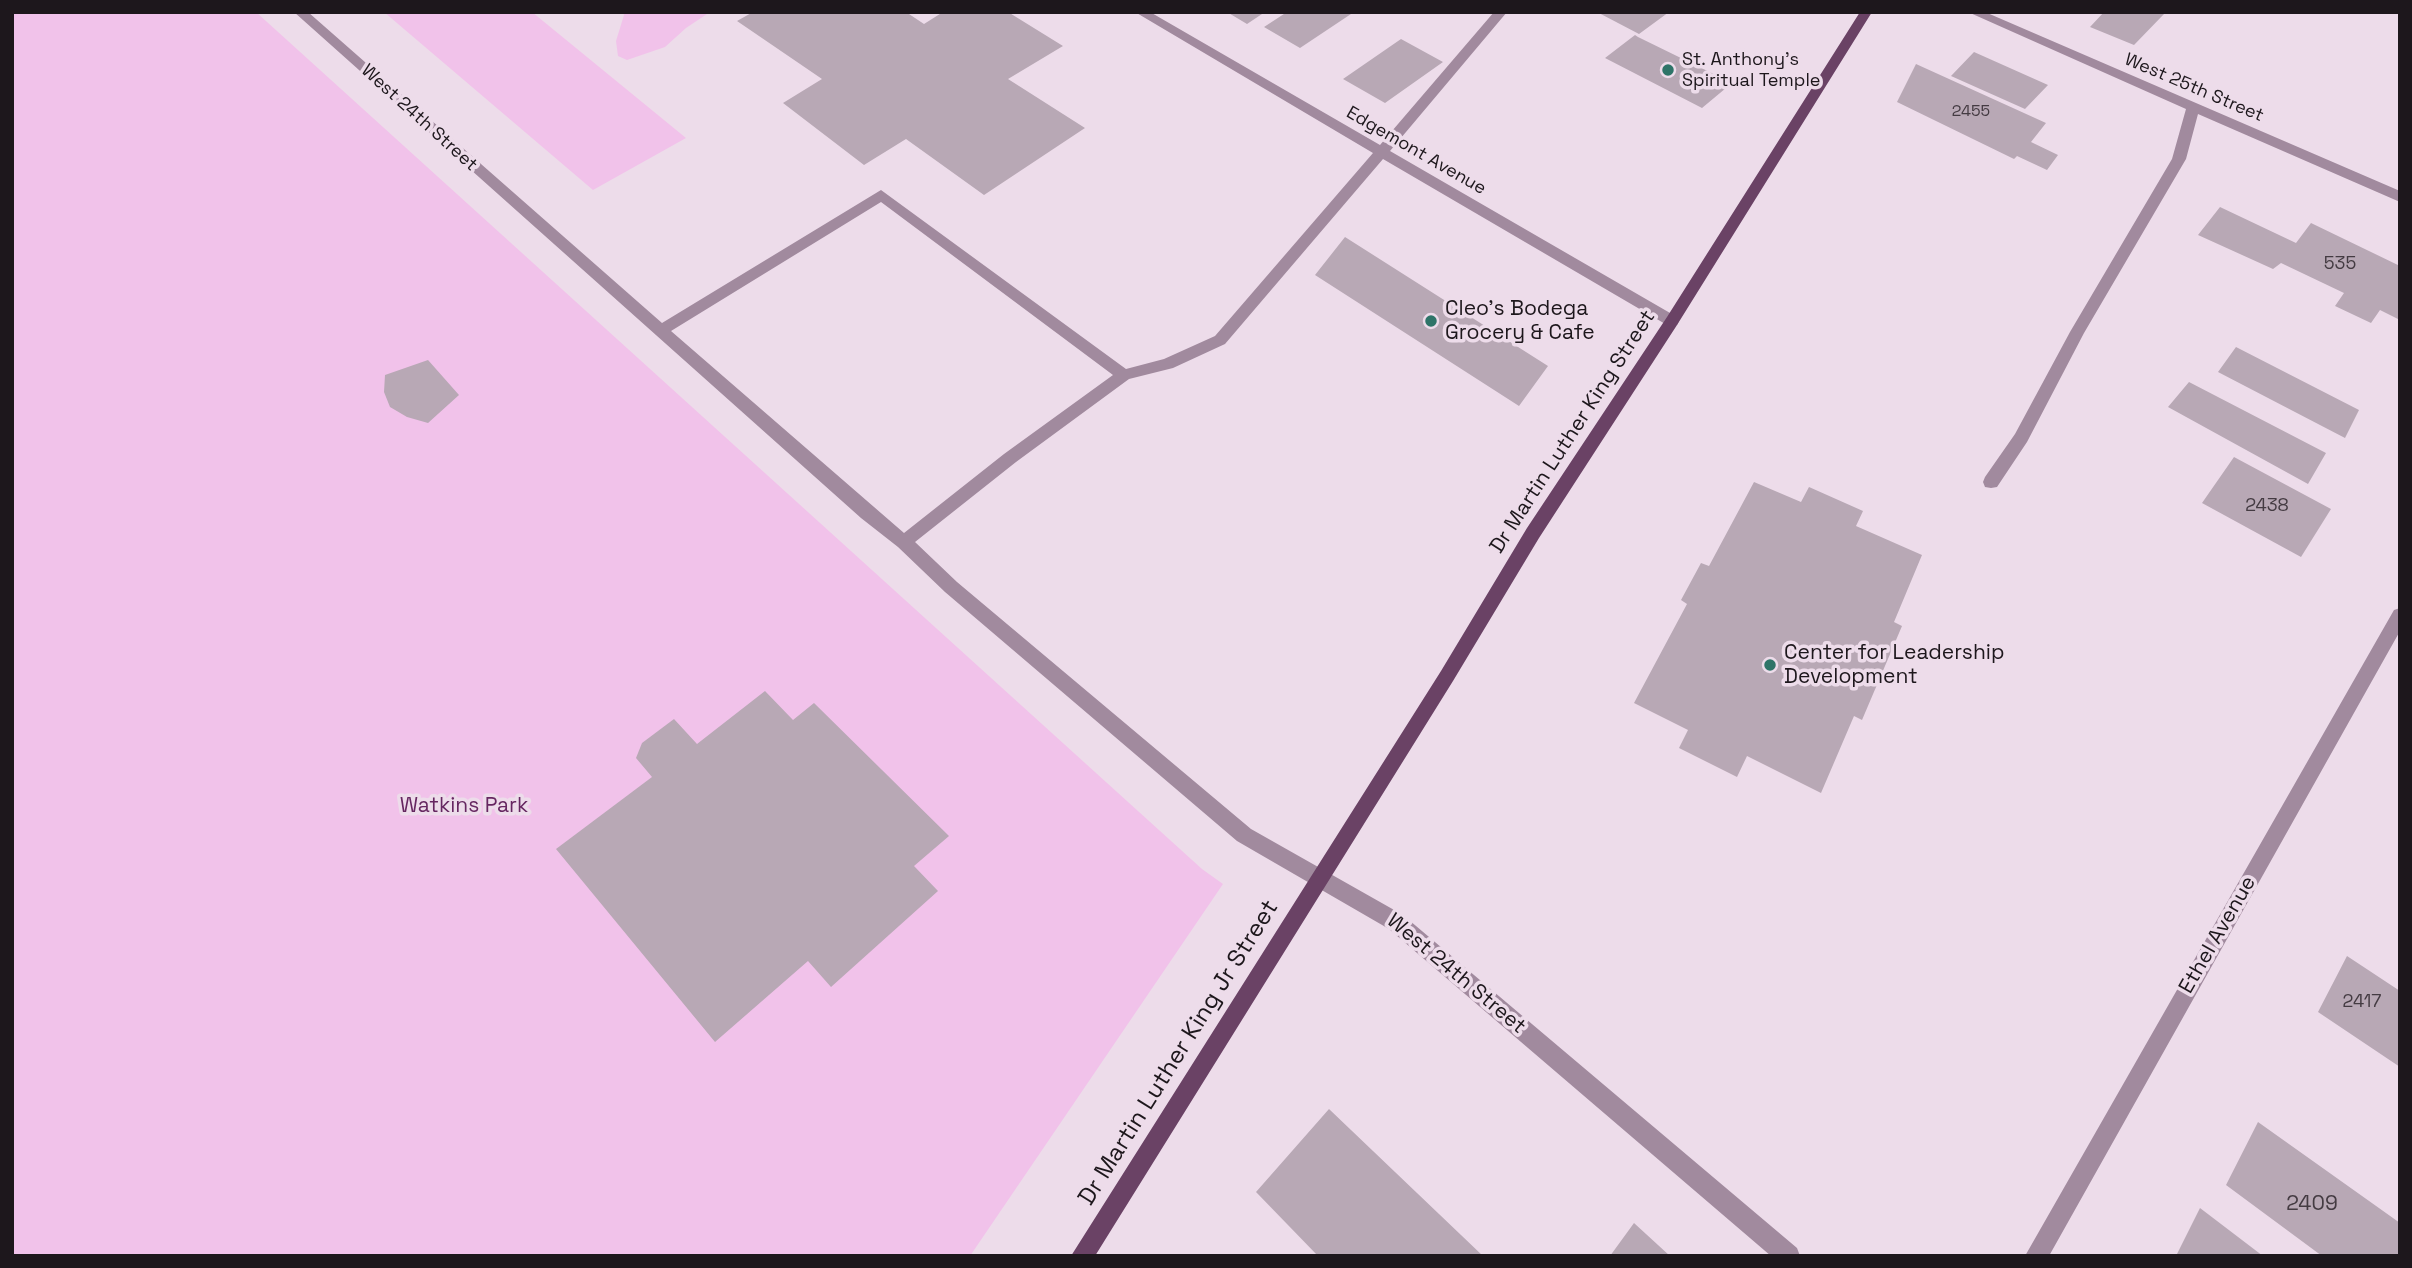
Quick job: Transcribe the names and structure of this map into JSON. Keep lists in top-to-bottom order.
{
  "streets": {
    "main road": ["Dr Martin Luther King Street", "Dr Martin Luther King Jr Street"],
    "street": [
      "West 25th Street",
      "West 24th Street",
      "Edgemont Avenue",
      "Ethel Avenue"
    ]
  },
  "crossings": [
    ["West 24th Street", "Dr Martin Luther King Street"],
    ["West 24th Street", "Dr Martin Luther King Jr Street"],
    ["Edgemont Avenue", "Dr Martin Luther King Street"],
    ["Dr Martin Luther King Street", "Dr Martin Luther King Jr Street"]
  ],
  "parks": ["Watkins Park"],
  "places": ["St. Anthony's Spiritual Temple", "Cleo's Bodega Grocery & Cafe", "Center for Leadership Development"],
  "house_numbers": [
    "2455",
    "535",
    "2438",
    "2417",
    "2409"
  ]
}
